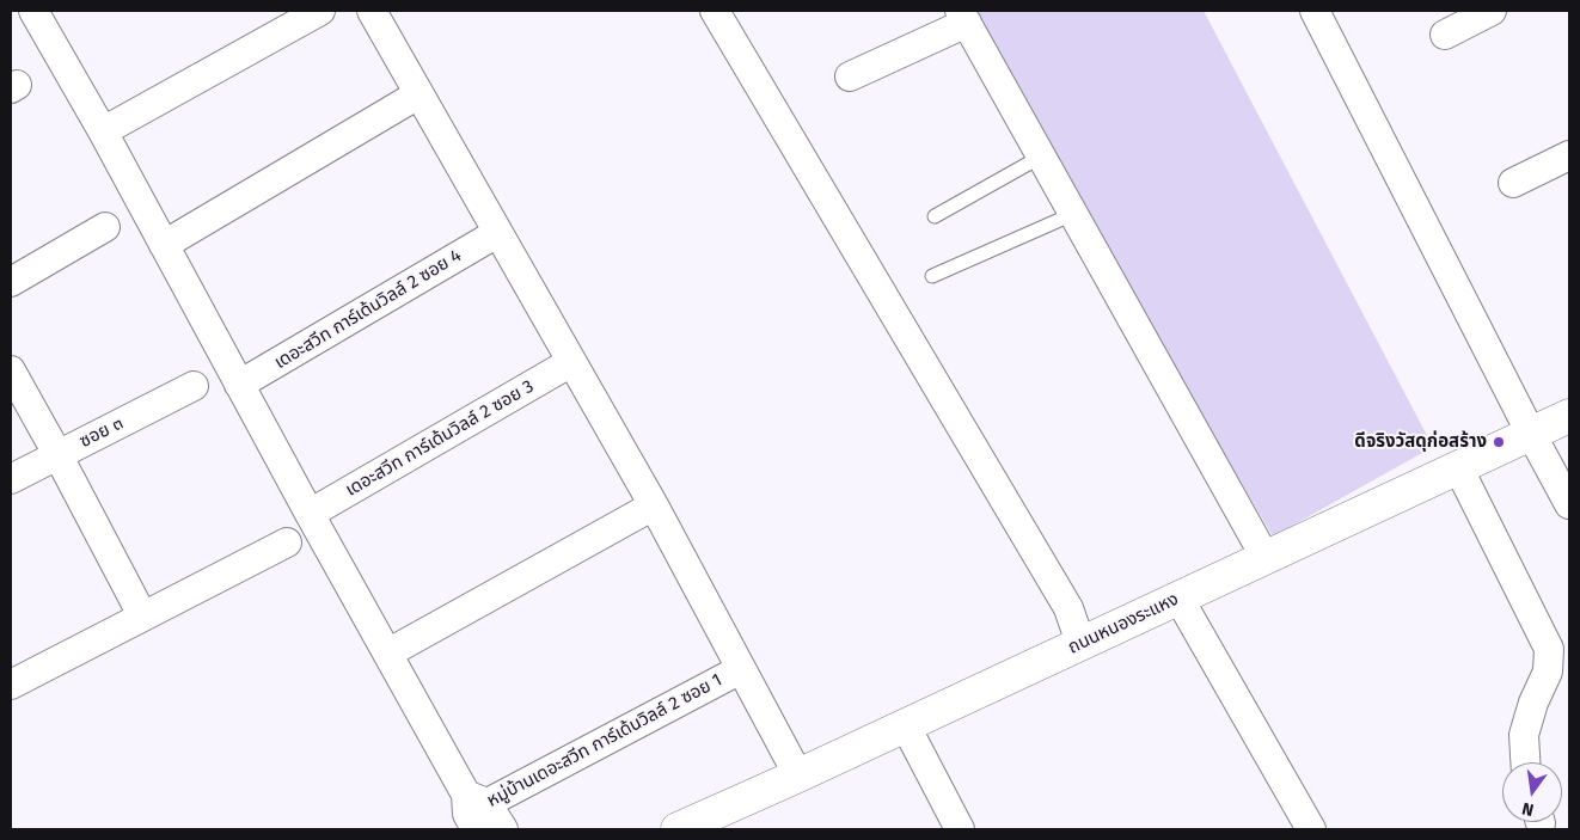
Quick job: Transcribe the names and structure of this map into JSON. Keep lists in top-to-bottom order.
{
  "streets": {
    "street": [
      "เดอะสวีท การ์เด้นวิลล์ 2 ซอย 4",
      "ซอย ๓",
      "เดอะสวีท การ์เด้นวิลล์ 2 ซอย 3",
      "ถนนหนองระแหง",
      "หมู่บ้านเดอะสวีท การ์เด้นวิลล์ 2 ซอย 1"
    ]
  },
  "places": ["ดีจริงวัสดุก่อสร้าง"],
  "north": "bottom"
}
